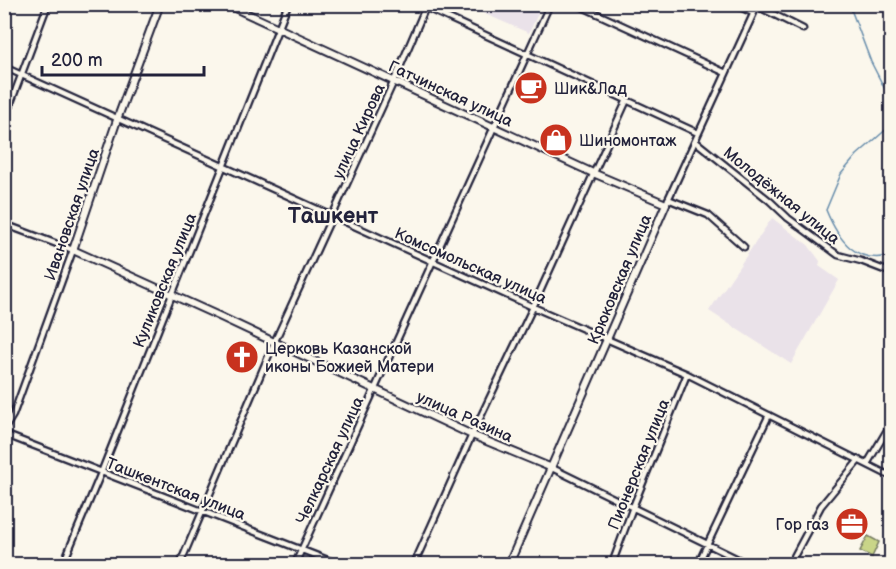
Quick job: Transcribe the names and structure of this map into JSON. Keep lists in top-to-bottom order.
{
  "streets": {
    "street": [
      "Гатчинская улица",
      "улица Кирова",
      "Молодёжная улица",
      "Ивановская улица",
      "Комсомольская улица",
      "Крюковская улица",
      "Куликовская улица",
      "улица Разина",
      "Челкарская улица",
      "Пионерская улица",
      "Ташкентская улица"
    ]
  },
  "crossings": [
    ["Гатчинская улица", "улица Кирова"],
    ["Гатчинская улица", "Крюковская улица"],
    ["Гатчинская улица", "Куликовская улица"],
    ["Гатчинская улица", "Челкарская улица"],
    ["улица Кирова", "Комсомольская улица"],
    ["улица Кирова", "улица Разина"],
    ["улица Кирова", "Ташкентская улица"],
    ["Молодёжная улица", "Крюковская улица"],
    ["Ивановская улица", "Комсомольская улица"],
    ["Ивановская улица", "улица Разина"],
    ["Ивановская улица", "Ташкентская улица"],
    ["Комсомольская улица", "Крюковская улица"],
    ["Комсомольская улица", "Куликовская улица"],
    ["Комсомольская улица", "Челкарская улица"],
    ["Комсомольская улица", "Пионерская улица"],
    ["Крюковская улица", "улица Разина"],
    ["Куликовская улица", "улица Разина"],
    ["Куликовская улица", "Ташкентская улица"],
    ["улица Разина", "Челкарская улица"],
    ["улица Разина", "Пионерская улица"],
    ["Челкарская улица", "Ташкентская улица"]
  ],
  "districts": ["Ташкент"],
  "places": {
    "cafe": ["Шик&Лад"],
    "shop": ["Шиномонтаж"],
    "church": ["Церковь Казанской иконы Божией Матери"],
    "office": ["Гор газ"]
  },
  "scale_bar": "200 m"
}
